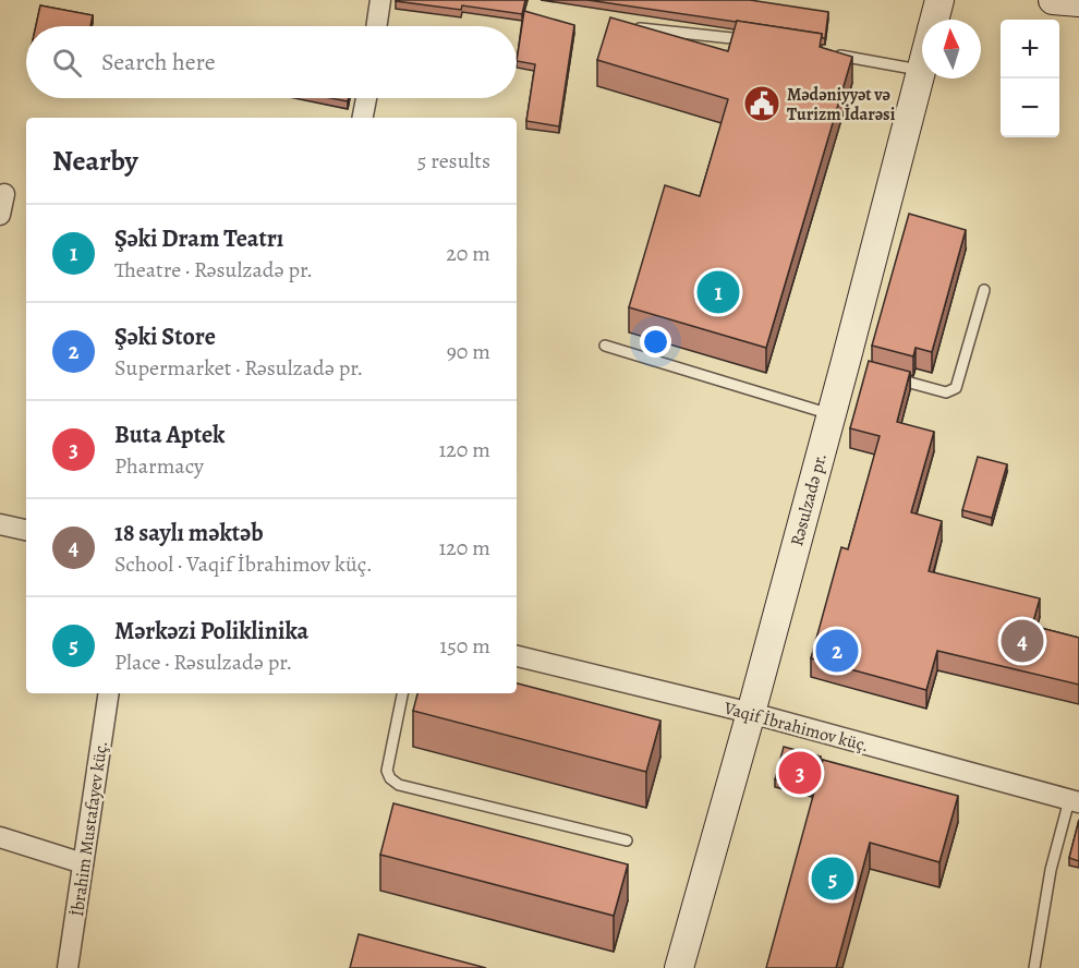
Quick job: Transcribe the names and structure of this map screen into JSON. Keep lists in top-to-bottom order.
{
  "streets": {
    "main road": ["Rəsulzadə pr."],
    "street": ["Vaqif İbrahimov küç.", "İbrahim Mustafayev küç."]
  },
  "crossings": [
    ["Rəsulzadə pr.", "Vaqif İbrahimov küç."]
  ],
  "places": {
    "public building": ["Mədəniyyət və Turizm İdarəsi"]
  },
  "north": "top",
  "page": {
    "map_buttons": ["+", "−"],
    "search": "Search here",
    "heading": ["Nearby", "5 results"],
    "list": [
      {
        "mark": "1",
        "name": "Şəki Dram Teatrı",
        "note": "Theatre · Rəsulzadə pr.",
        "value": "20 m"
      },
      {
        "mark": "2",
        "name": "Şəki Store",
        "note": "Supermarket · Rəsulzadə pr.",
        "value": "90 m"
      },
      {
        "mark": "3",
        "name": "Buta Aptek",
        "note": "Pharmacy",
        "value": "120 m"
      },
      {
        "mark": "4",
        "name": "18 saylı məktəb",
        "note": "School · Vaqif İbrahimov küç.",
        "value": "120 m"
      },
      {
        "mark": "5",
        "name": "Mərkəzi Poliklinika",
        "note": "Place · Rəsulzadə pr.",
        "value": "150 m"
      }
    ],
    "pins": [
      "1",
      "4",
      "2",
      "3",
      "5"
    ]
  }
}
